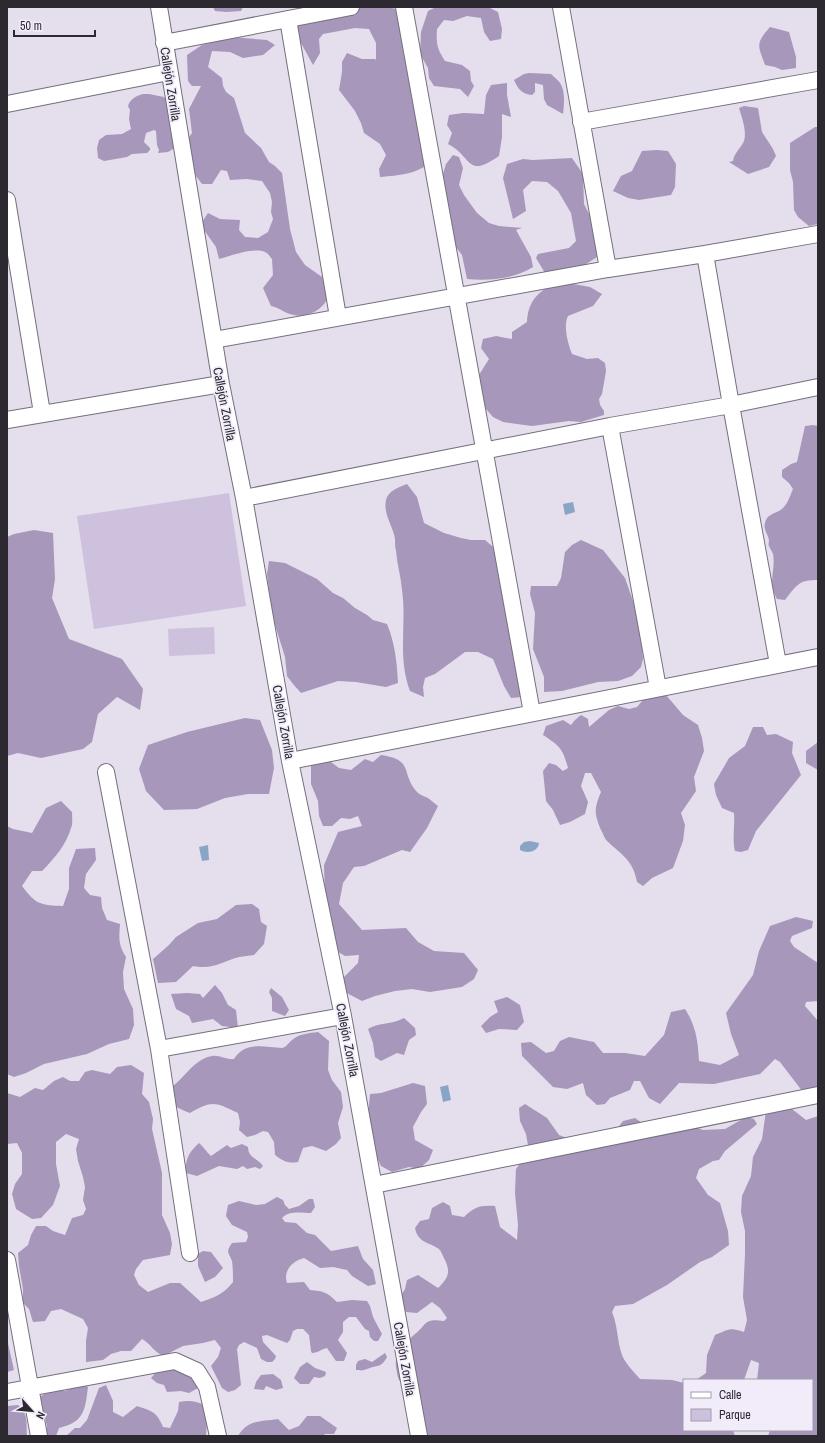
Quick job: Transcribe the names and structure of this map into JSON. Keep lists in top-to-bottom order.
{
  "streets": {
    "street": ["Callejón Zorrilla"]
  },
  "legend": ["Calle", "Parque"],
  "scale_bar": "50 m",
  "north": "bottom right"
}
